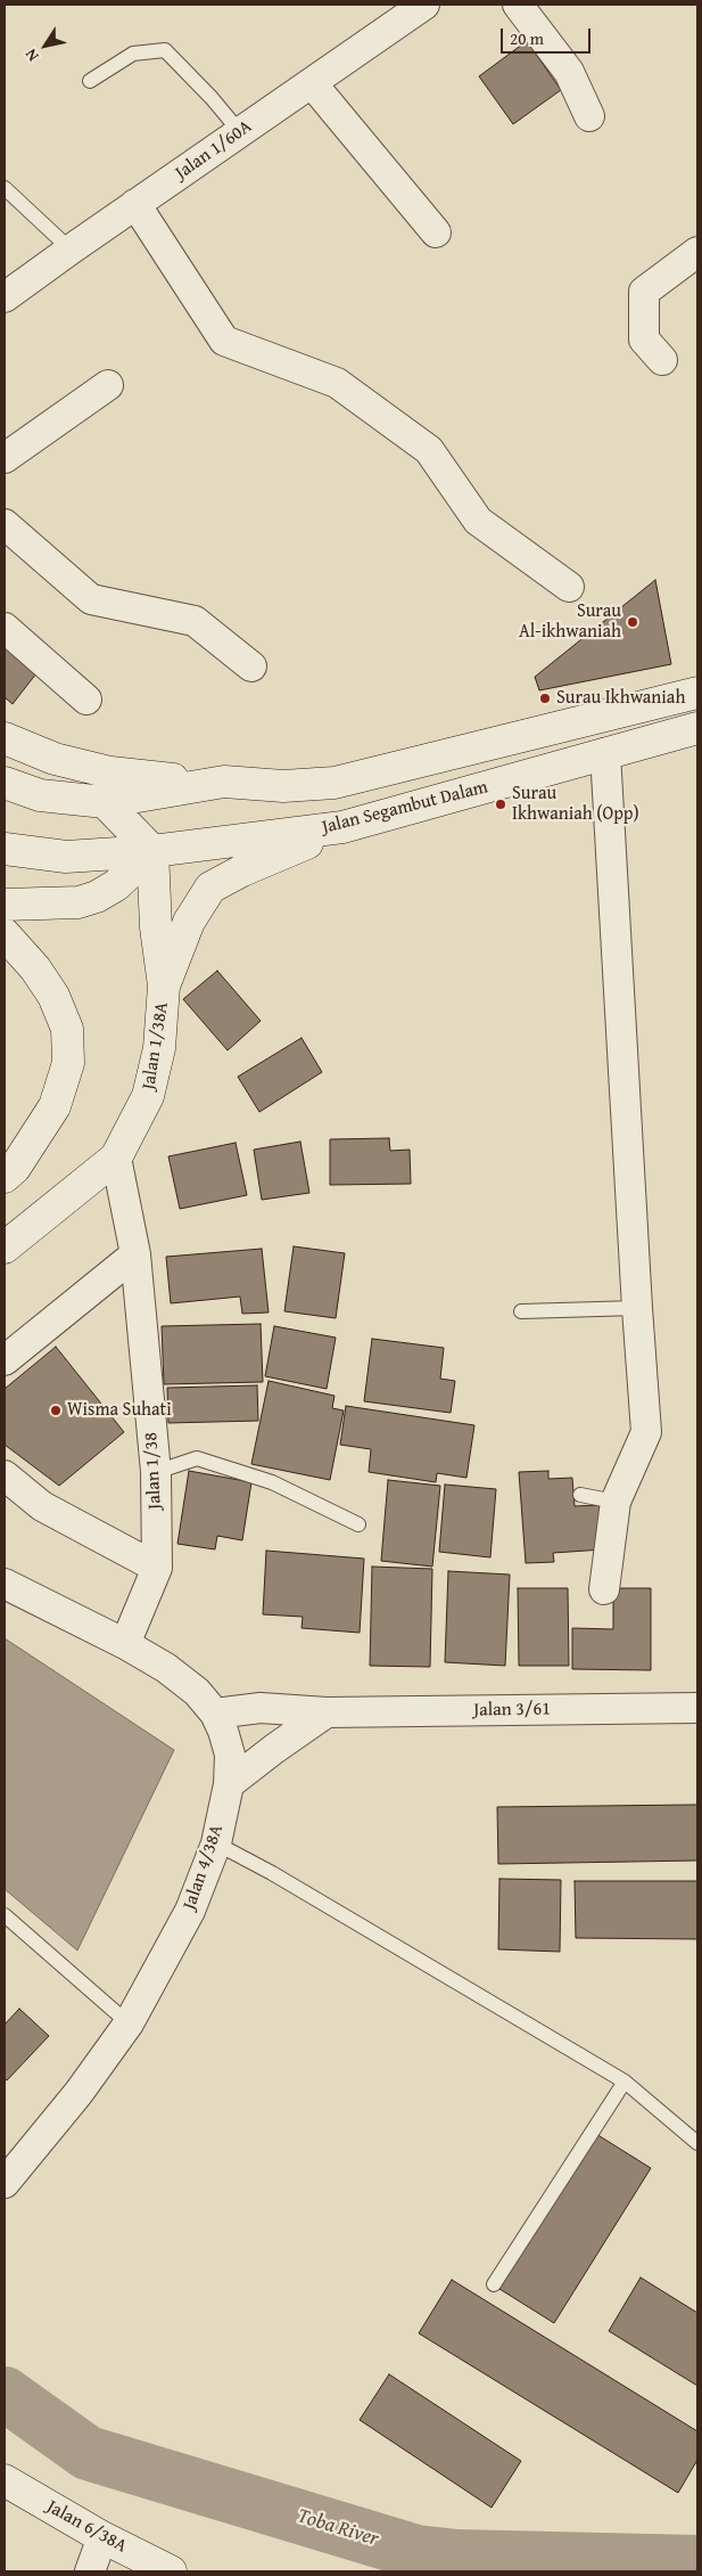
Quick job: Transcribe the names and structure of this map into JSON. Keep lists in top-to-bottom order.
{
  "streets": {
    "main road": ["Jalan Segambut Dalam", "Jalan 1/38A", "Jalan 6/38A"],
    "street": [
      "Jalan 1/60A",
      "Jalan 1/38",
      "Jalan 3/61",
      "Jalan 4/38A"
    ]
  },
  "crossings": [
    ["Jalan Segambut Dalam", "Jalan 1/38A"],
    ["Jalan 1/38A", "Jalan 1/38"],
    ["Jalan 1/38", "Jalan 4/38A"],
    ["Jalan 3/61", "Jalan 4/38A"]
  ],
  "water": ["Toba River"],
  "places": [
    "Surau Al-ikhwaniah",
    "Surau Ikhwaniah",
    "Surau Ikhwaniah (Opp)",
    "Wisma Suhati"
  ],
  "scale_bar": "20 m",
  "north": "bottom left"
}
